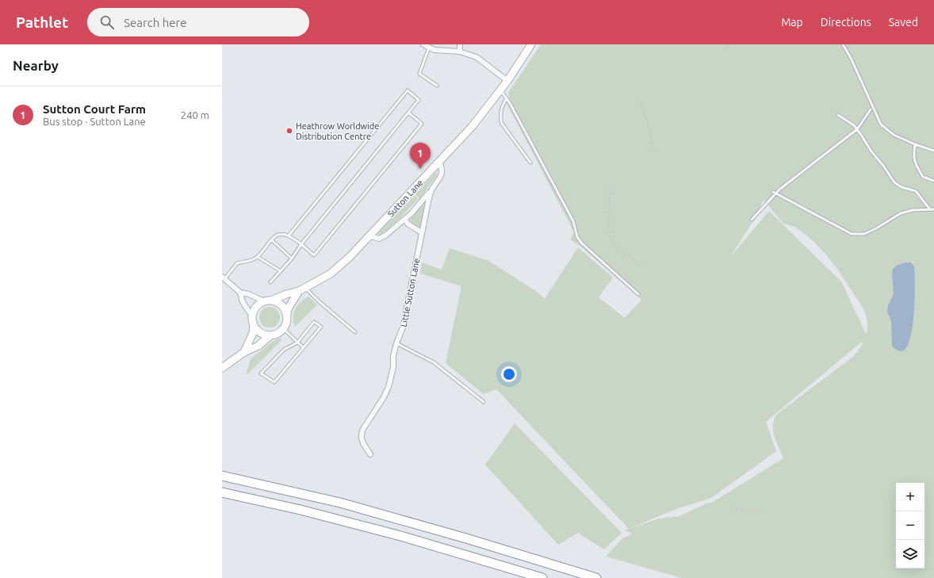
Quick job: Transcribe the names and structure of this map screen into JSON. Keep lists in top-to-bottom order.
{
  "streets": {
    "street": ["Sutton Lane", "Little Sutton Lane"]
  },
  "crossings": [
    ["Sutton Lane", "Little Sutton Lane"]
  ],
  "places": ["Heathrow Worldwide Distribution Centre"],
  "page": {
    "header": "Pathlet",
    "search": "Search here",
    "nav": ["Map", "Directions", "Saved"],
    "heading": "Nearby",
    "list": [
      {
        "mark": "1",
        "name": "Sutton Court Farm",
        "note": "Bus stop · Sutton Lane",
        "value": "240 m"
      }
    ],
    "pins": "1",
    "map_buttons": ["+", "−"]
  }
}
